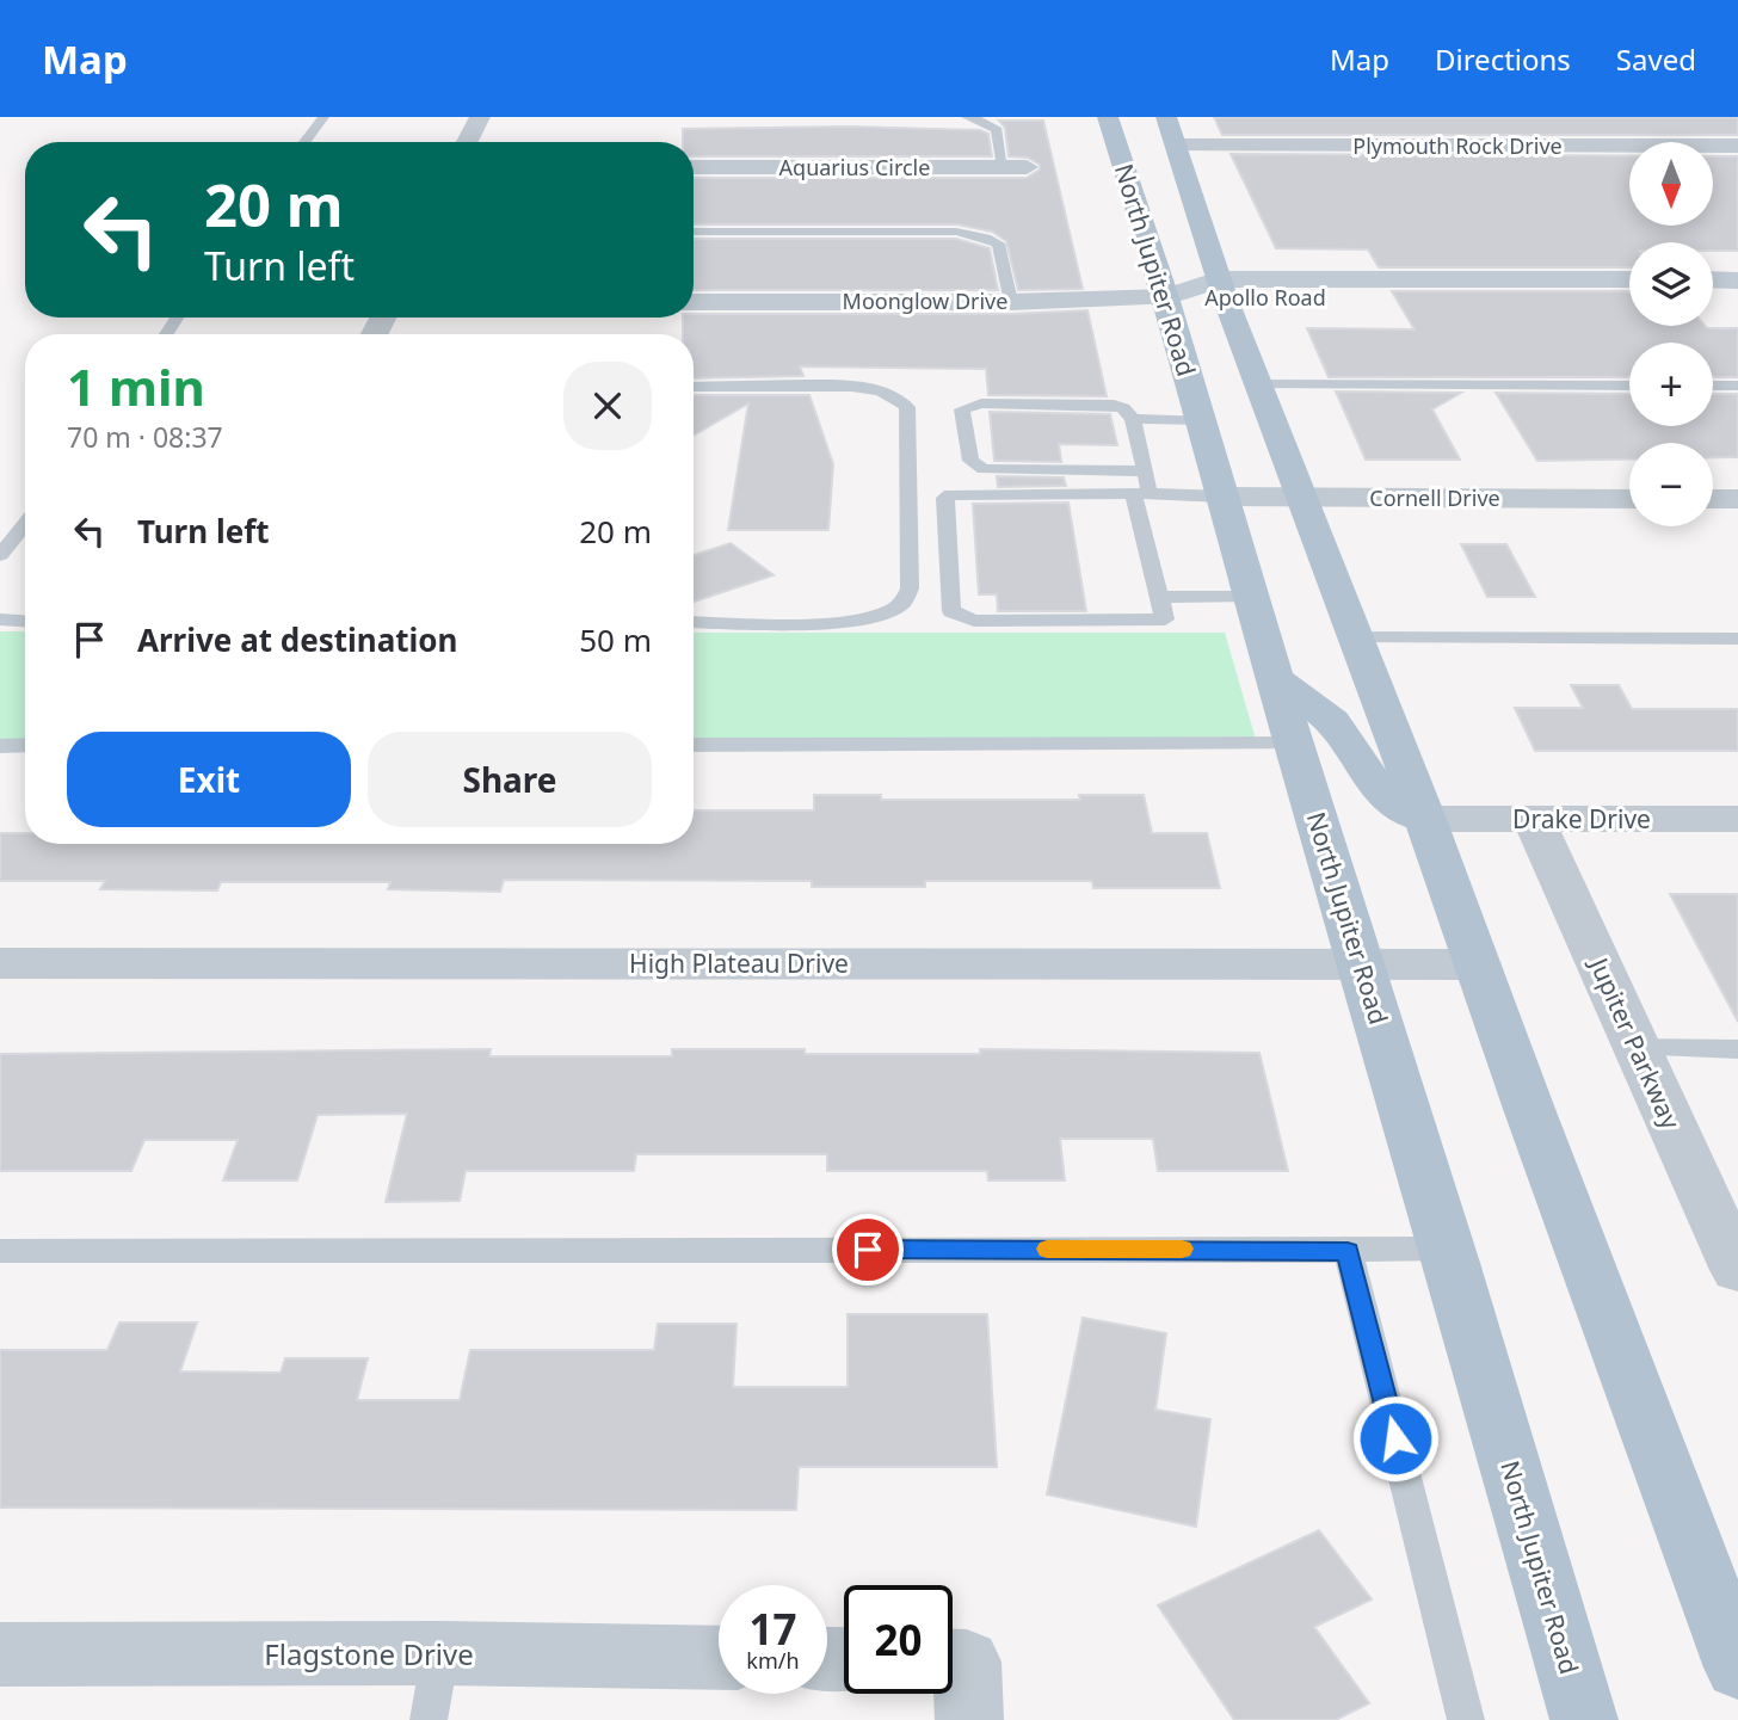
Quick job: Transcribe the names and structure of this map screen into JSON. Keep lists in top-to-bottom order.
{
  "streets": {
    "main road": ["North Jupiter Road"],
    "street": [
      "Plymouth Rock Drive",
      "Aquarius Circle",
      "Apollo Road",
      "Moonglow Drive",
      "Cornell Drive",
      "Drake Drive",
      "High Plateau Drive",
      "Jupiter Parkway",
      "Flagstone Drive"
    ]
  },
  "crossings": [
    ["North Jupiter Road", "Apollo Road"],
    ["North Jupiter Road", "Moonglow Drive"],
    ["North Jupiter Road", "Cornell Drive"],
    ["North Jupiter Road", "High Plateau Drive"],
    ["Apollo Road", "Moonglow Drive"],
    ["Drake Drive", "Jupiter Parkway"]
  ],
  "north": "bottom",
  "page": {
    "header": "Map",
    "nav": ["Map", "Directions", "Saved"],
    "map_buttons": ["+", "−"],
    "turn": ["20 m", "Turn left"],
    "heading": ["1 min", "70 m · 08:37"],
    "list": [
      {
        "name": "Turn left",
        "value": "20 m"
      },
      {
        "name": "Arrive at destination",
        "value": "50 m"
      }
    ],
    "buttons": ["Exit", "Share"],
    "speed": "17 km/h",
    "limit": "20"
  }
}
